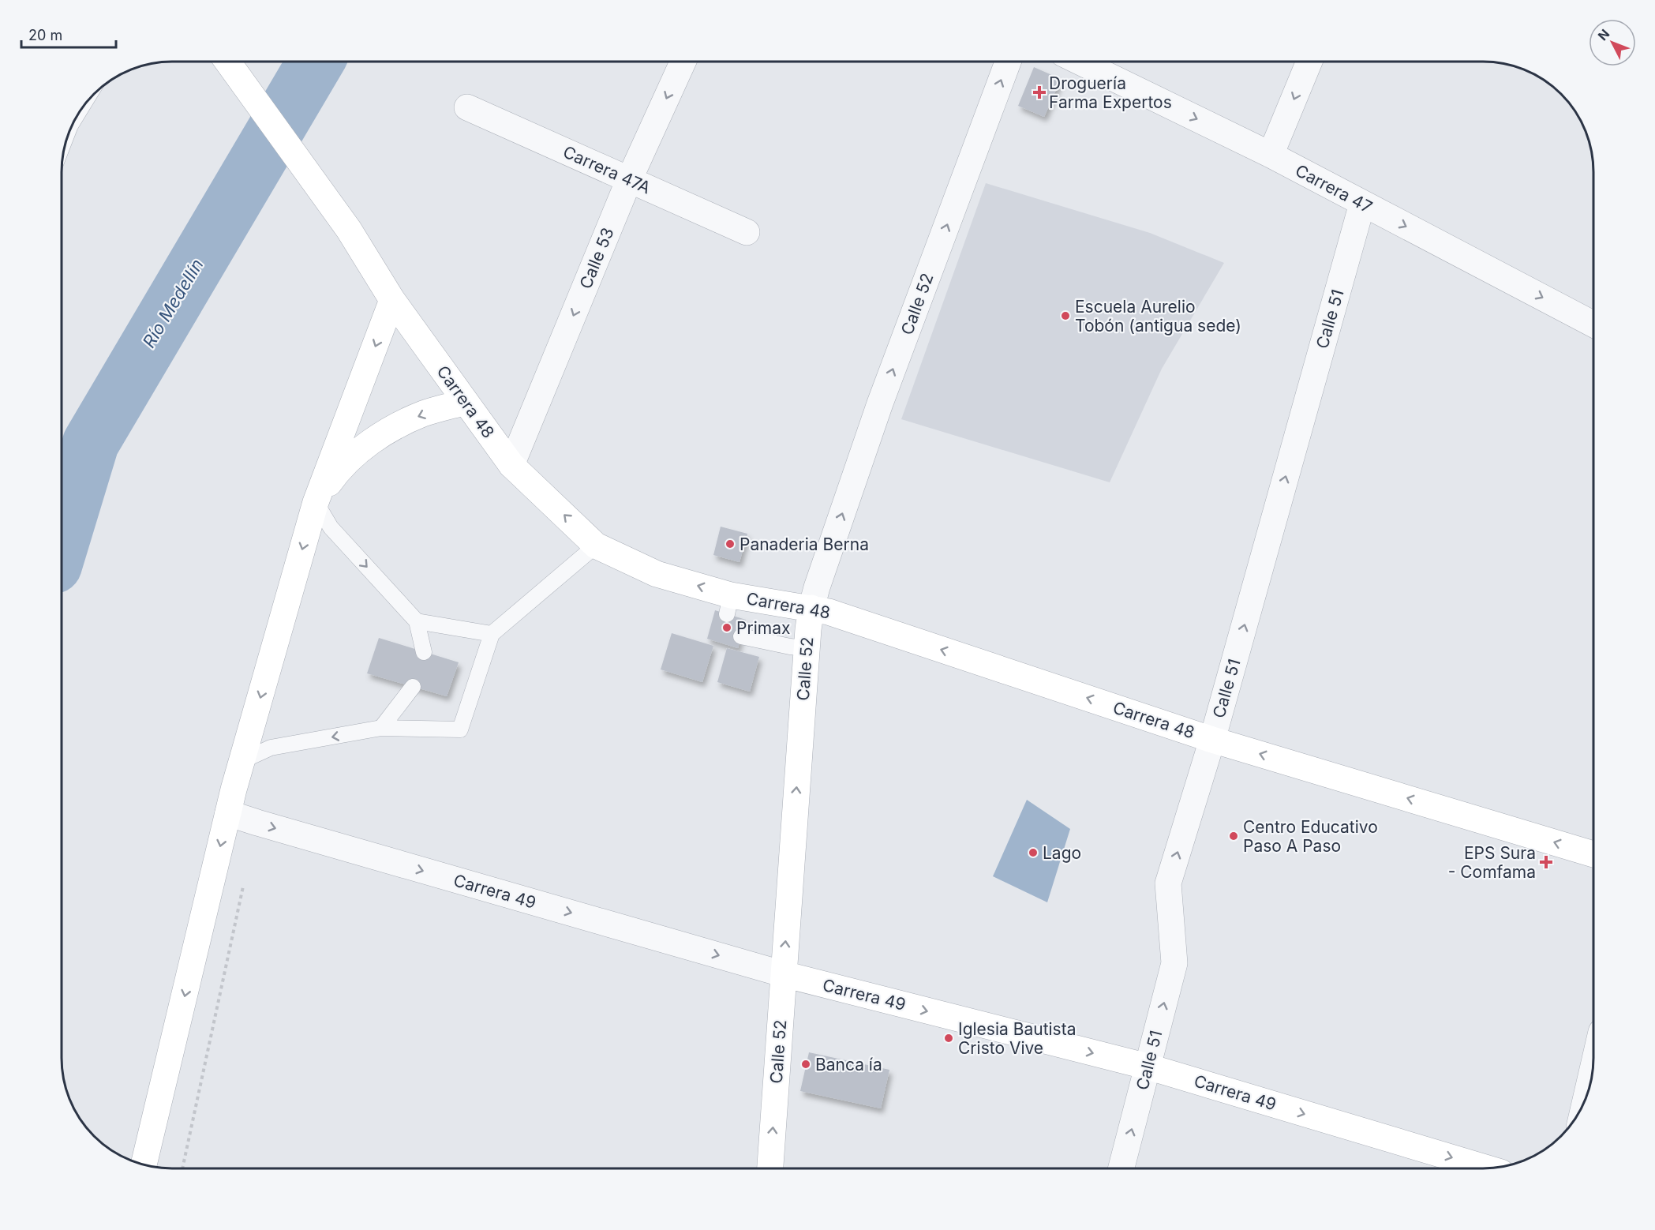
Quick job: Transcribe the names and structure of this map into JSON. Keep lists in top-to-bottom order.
{
  "streets": {
    "street": [
      "Carrera 47A",
      "Carrera 47",
      "Calle 53",
      "Calle 52",
      "Calle 51",
      "Carrera 48",
      "Carrera 49"
    ]
  },
  "crossings": [
    ["Carrera 47A", "Calle 53"],
    ["Carrera 47", "Calle 51"],
    ["Calle 53", "Carrera 48"],
    ["Calle 52", "Carrera 48"],
    ["Calle 52", "Carrera 49"],
    ["Calle 51", "Carrera 48"],
    ["Calle 51", "Carrera 49"]
  ],
  "one_way": [
    "Carrera 47",
    "Calle 53",
    "Calle 52",
    "Calle 51",
    "Carrera 48",
    "Carrera 49"
  ],
  "water": ["Río Medellín"],
  "places": {
    "health": ["Droguería Farma Expertos", "EPS Sura - Comfama"],
    "other": [
      "Escuela Aurelio Tobón (antigua sede)",
      "Panaderia Berna",
      "Primax",
      "Centro Educativo Paso A Paso",
      "Lago",
      "Iglesia Bautista Cristo Vive",
      "Banca ía"
    ]
  },
  "scale_bar": "20 m",
  "north": "top left"
}
